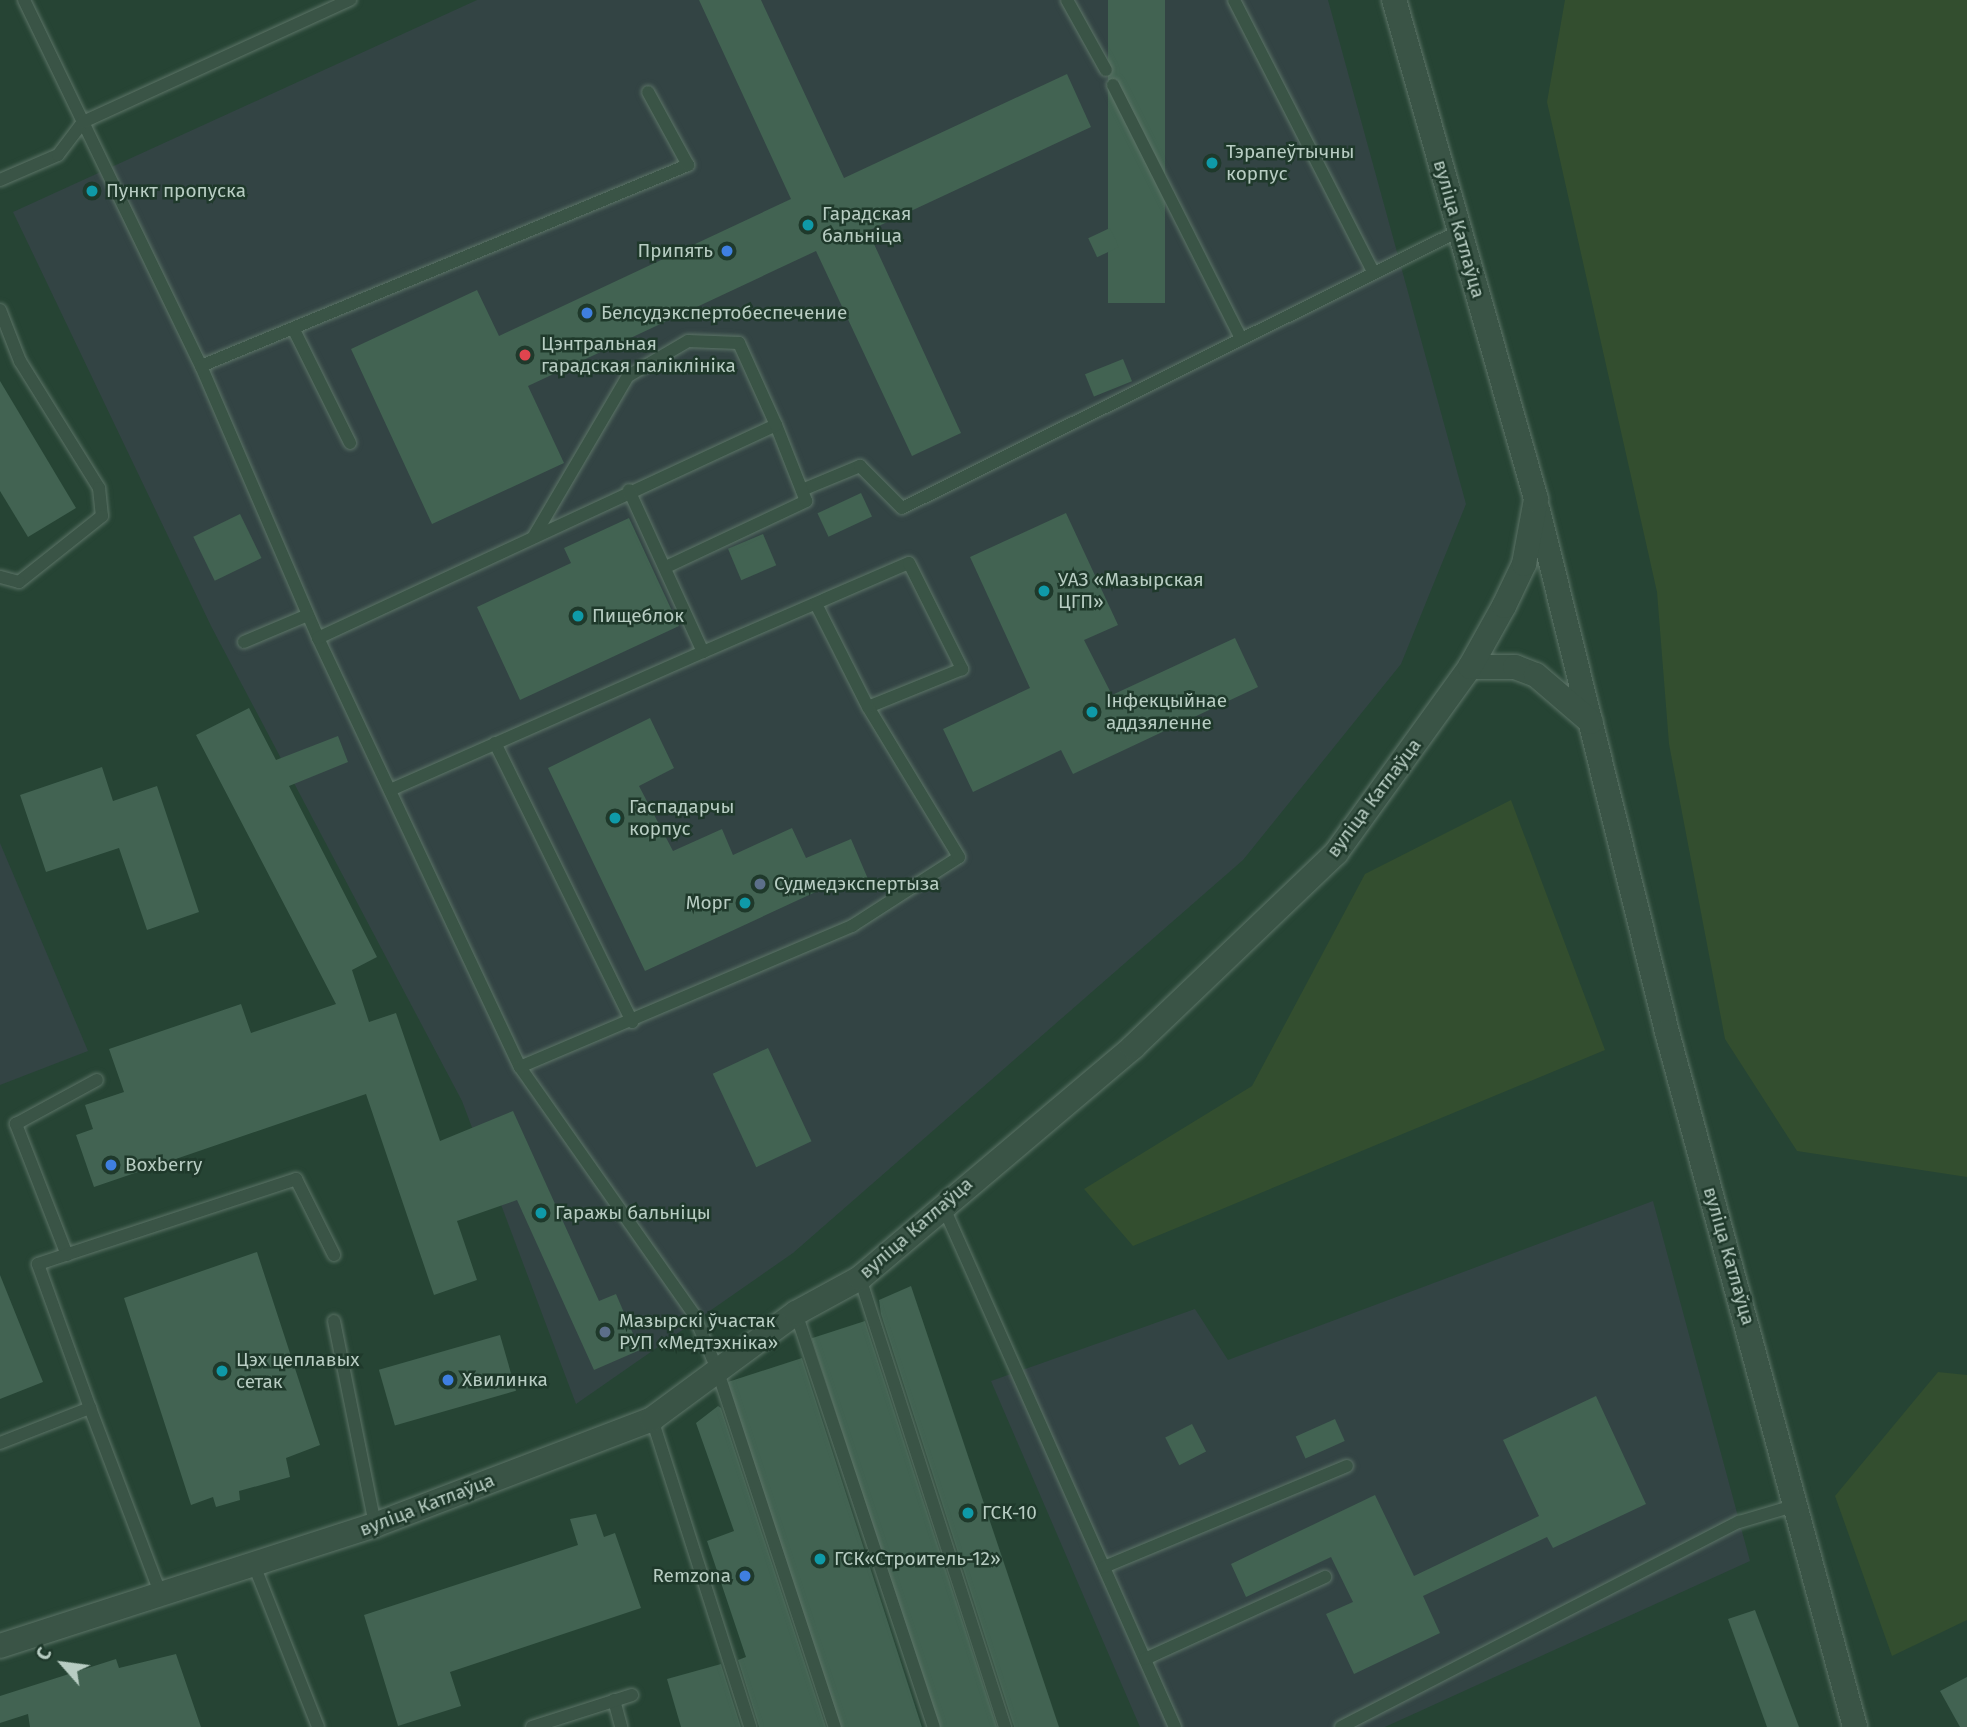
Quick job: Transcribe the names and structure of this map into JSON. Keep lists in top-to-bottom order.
{
  "streets": {
    "street": ["вуліца Катлаўца"]
  },
  "places": [
    "Тэрапеўтычны корпус",
    "Пункт пропуска",
    "Гарадская бальніца",
    "Припять",
    "Белсудэкспертобеспечение",
    "Цэнтральная гарадская паліклініка",
    "УАЗ «Мазырская ЦГП»",
    "Пищеблок",
    "Інфекцыйнае аддзяленне",
    "Гаспадарчы корпус",
    "Судмедэкспертыза",
    "Морг",
    "Boxberry",
    "Гаражы бальніцы",
    "Мазырскі ўчастак РУП «Медтэхніка»",
    "Цэх цеплавых сетак",
    "Хвилинка",
    "ГСК-10",
    "ГСК«Строитель-12»",
    "Remzona"
  ],
  "north": "top left"
}
